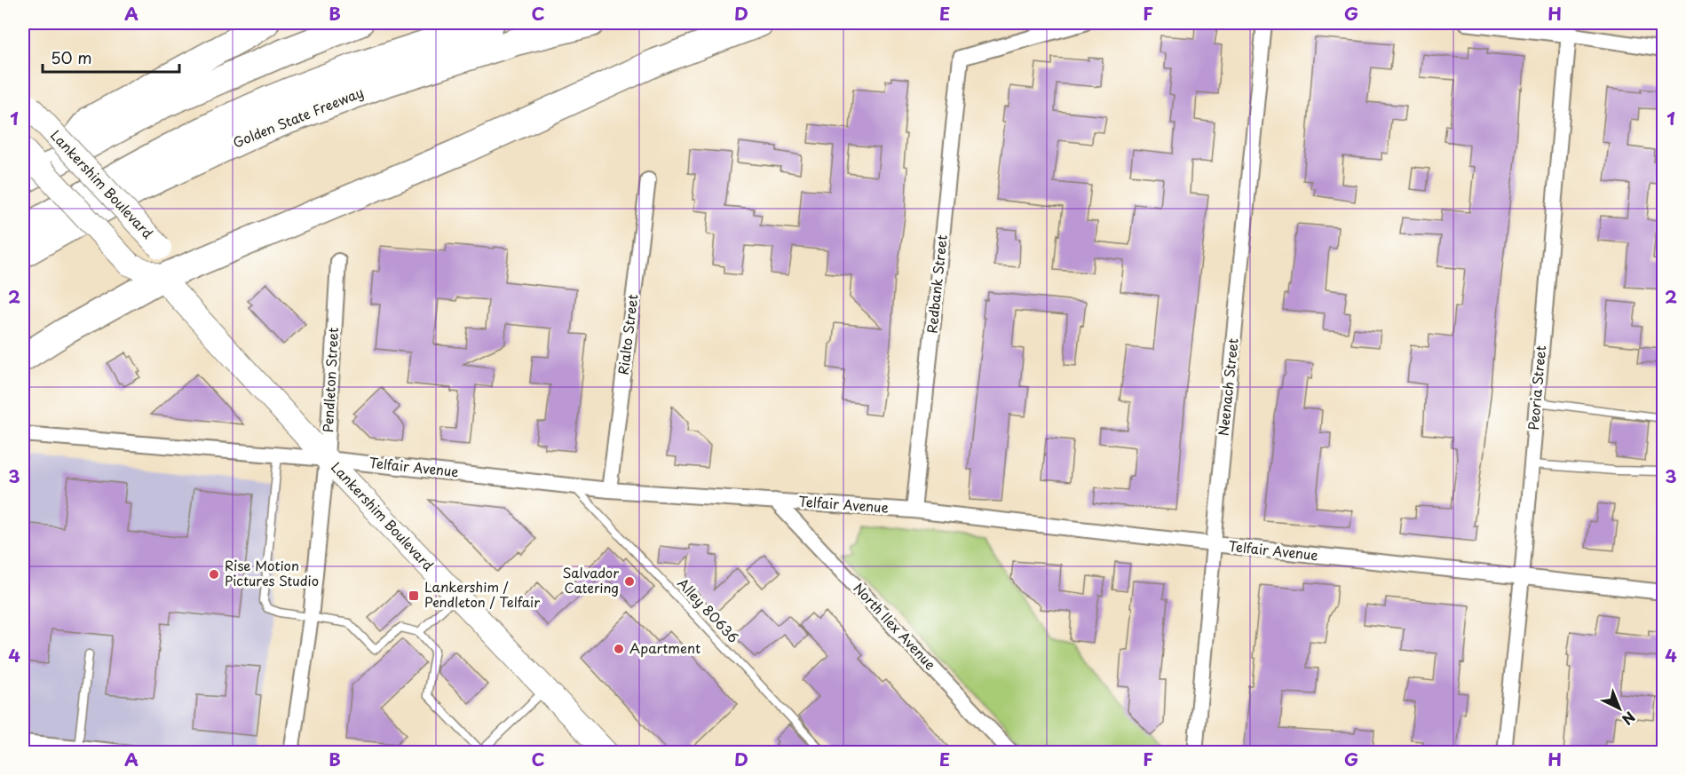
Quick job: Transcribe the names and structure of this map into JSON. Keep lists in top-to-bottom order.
{
  "streets": {
    "highway": ["Golden State Freeway"],
    "main road": ["Lankershim Boulevard"],
    "street": [
      "Redbank Street",
      "Rialto Street",
      "Pendleton Street",
      "Neenach Street",
      "Peoria Street",
      "Telfair Avenue",
      "North Ilex Avenue"
    ],
    "lane": ["Alley 80636"]
  },
  "crossings": [
    ["Lankershim Boulevard", "Pendleton Street"],
    ["Lankershim Boulevard", "Telfair Avenue"],
    ["Redbank Street", "Telfair Avenue"],
    ["Rialto Street", "Telfair Avenue"],
    ["Pendleton Street", "Telfair Avenue"],
    ["Neenach Street", "Telfair Avenue"],
    ["Peoria Street", "Telfair Avenue"],
    ["Telfair Avenue", "Alley 80636"],
    ["Telfair Avenue", "North Ilex Avenue"]
  ],
  "places": {
    "other": ["Rise Motion Pictures Studio", "Salvador Catering", "Apartment"],
    "transit": ["Lankershim / Pendleton / Telfair"]
  },
  "scale_bar": "50 m",
  "north": "bottom right",
  "grid": {
    "columns": [
      "A",
      "B",
      "C",
      "D",
      "E",
      "F",
      "G",
      "H"
    ],
    "rows": [
      "1",
      "2",
      "3",
      "4"
    ]
  }
}
